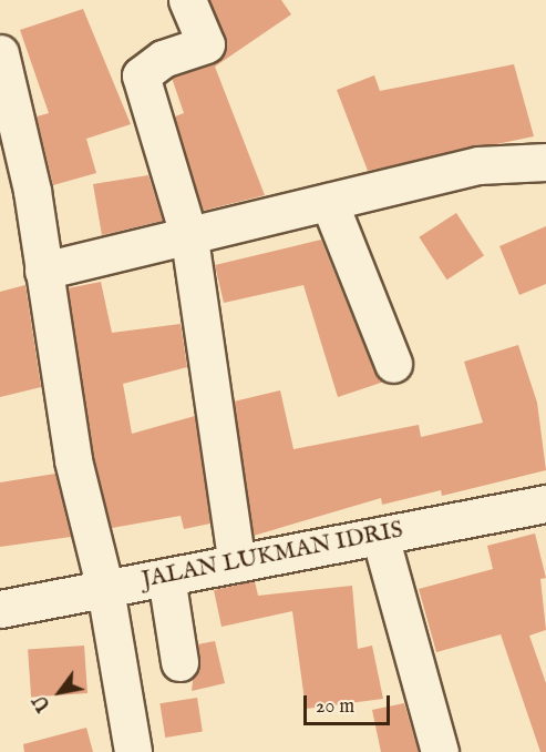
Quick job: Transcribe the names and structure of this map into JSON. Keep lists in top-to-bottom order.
{
  "streets": {
    "street": ["JALAN LUKMAN IDRIS"]
  },
  "scale_bar": "20 m",
  "north": "bottom left"
}
